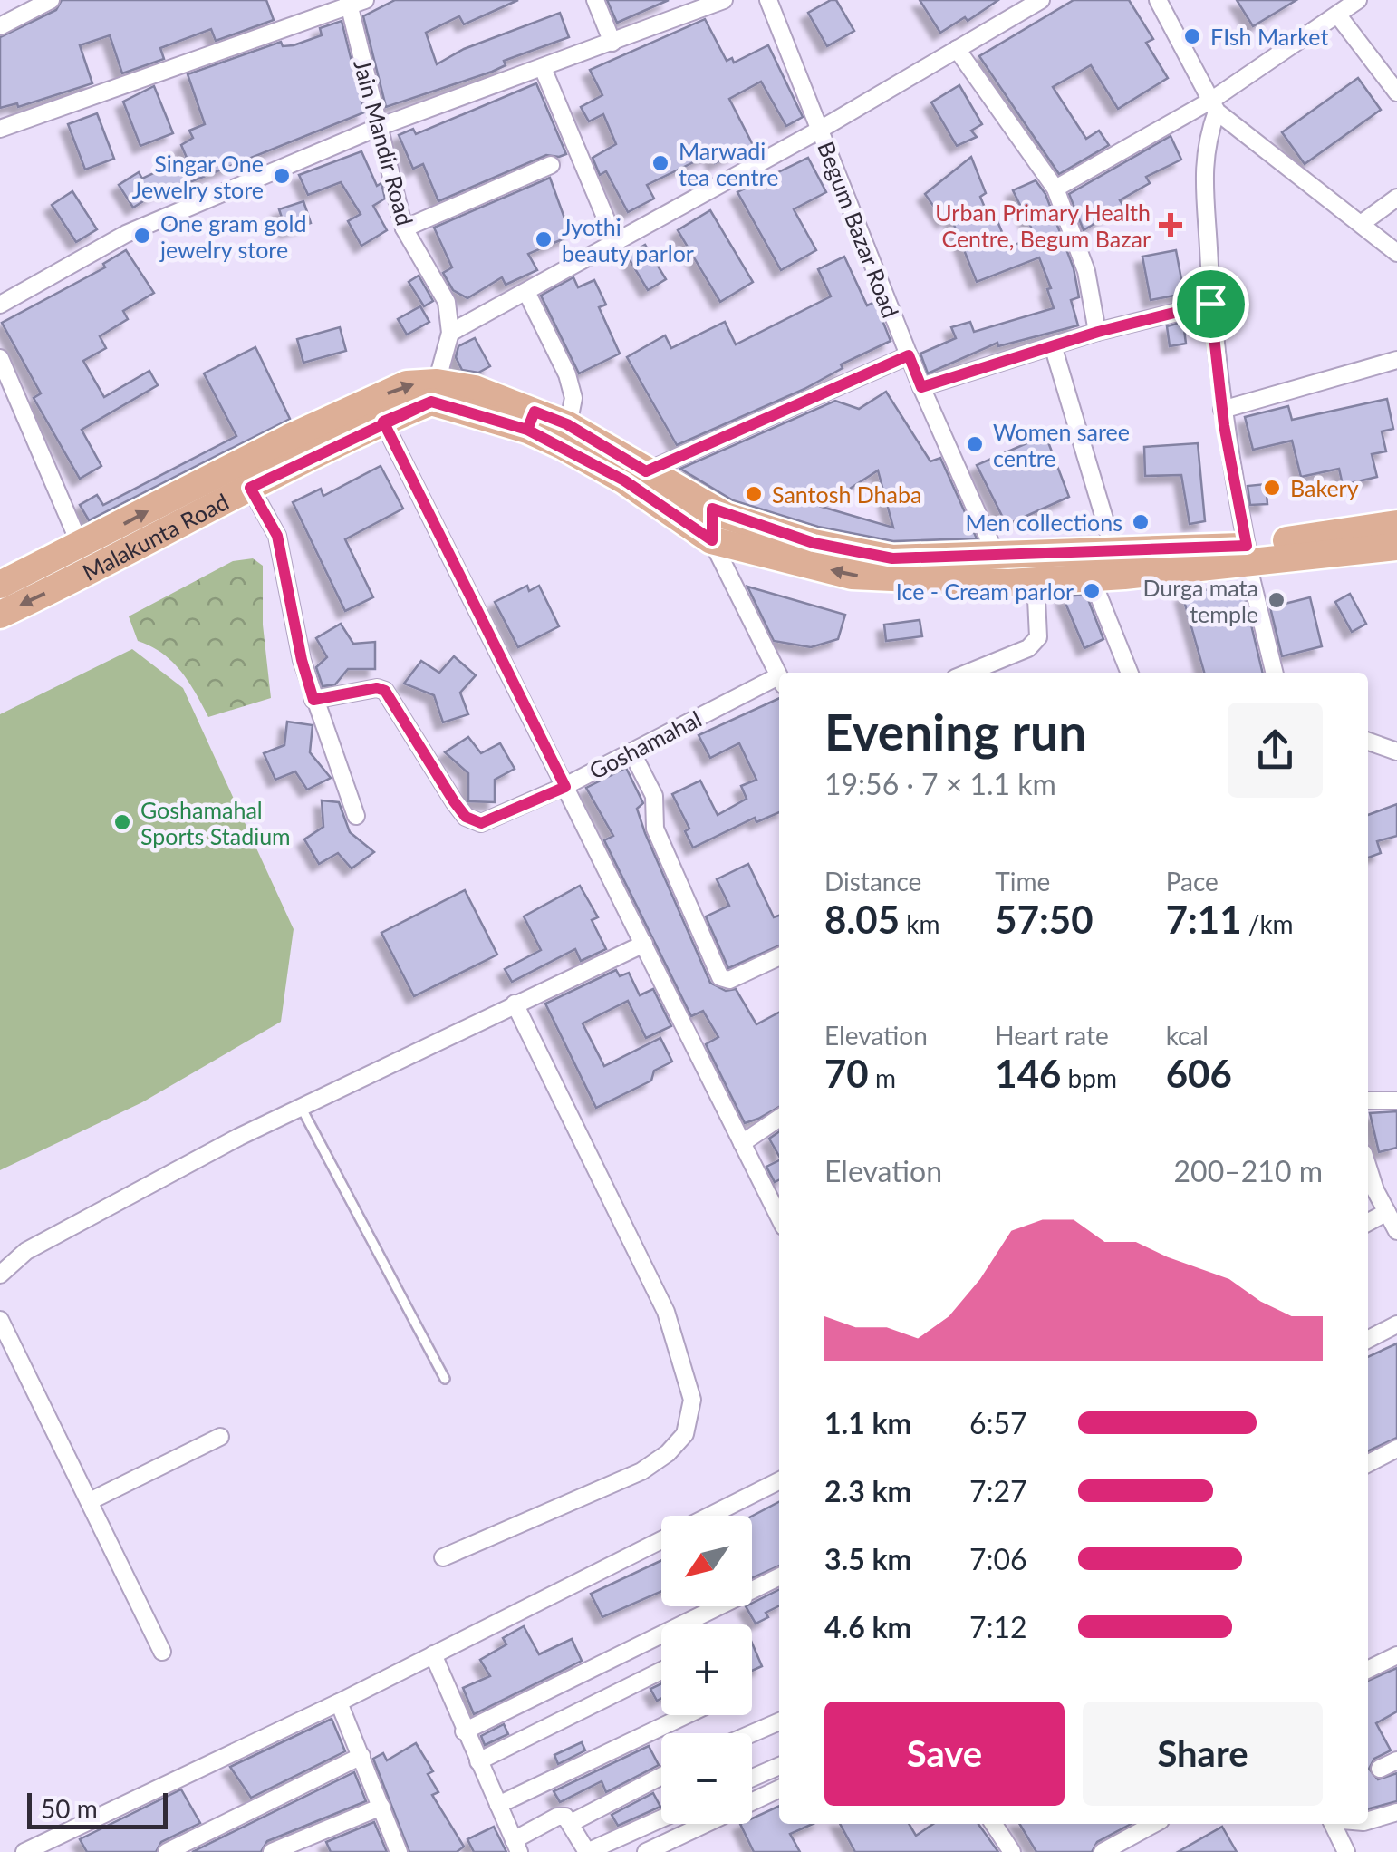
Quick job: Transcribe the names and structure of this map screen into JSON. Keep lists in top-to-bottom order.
{
  "streets": {
    "main road": ["Malakunta Road"],
    "street": ["Jain Mandir Road", "Begum Bazar Road", "Goshamahal"]
  },
  "crossings": [
    ["Begum Bazar Road", "Malakunta Road"]
  ],
  "places": {
    "other": [
      "FIsh Market",
      "Marwadi tea centre",
      "Singar One Jewelry store",
      "One gram gold jewelry store",
      "Jyothi beauty parlor",
      "Women saree centre",
      "Bakery",
      "Santosh Dhaba",
      "Men collections",
      "Ice - Cream parlor",
      "Durga mata temple",
      "Goshamahal Sports Stadium"
    ],
    "health": ["Urban Primary Health Centre, Begum Bazar"]
  },
  "scale_bar": "50 m",
  "north": "bottom left",
  "page": {
    "heading": ["Evening run", "19:56 · 7 × 1.1 km"],
    "stats": [
      ["Distance", "8.05 km"],
      ["Time", "57:50"],
      ["Pace", "7:11 /km"],
      ["Elevation", "70 m"],
      ["Heart rate", "146 bpm"],
      ["kcal", "606"]
    ],
    "chart": ["Elevation", "200–210 m"],
    "list": [
      {
        "name": "1.1 km",
        "note": "6:57"
      },
      {
        "name": "2.3 km",
        "note": "7:27"
      },
      {
        "name": "3.5 km",
        "note": "7:06"
      },
      {
        "name": "4.6 km",
        "note": "7:12"
      }
    ],
    "map_buttons": ["+", "−"],
    "buttons": ["Save", "Share"],
    "scale": "50 m"
  }
}
